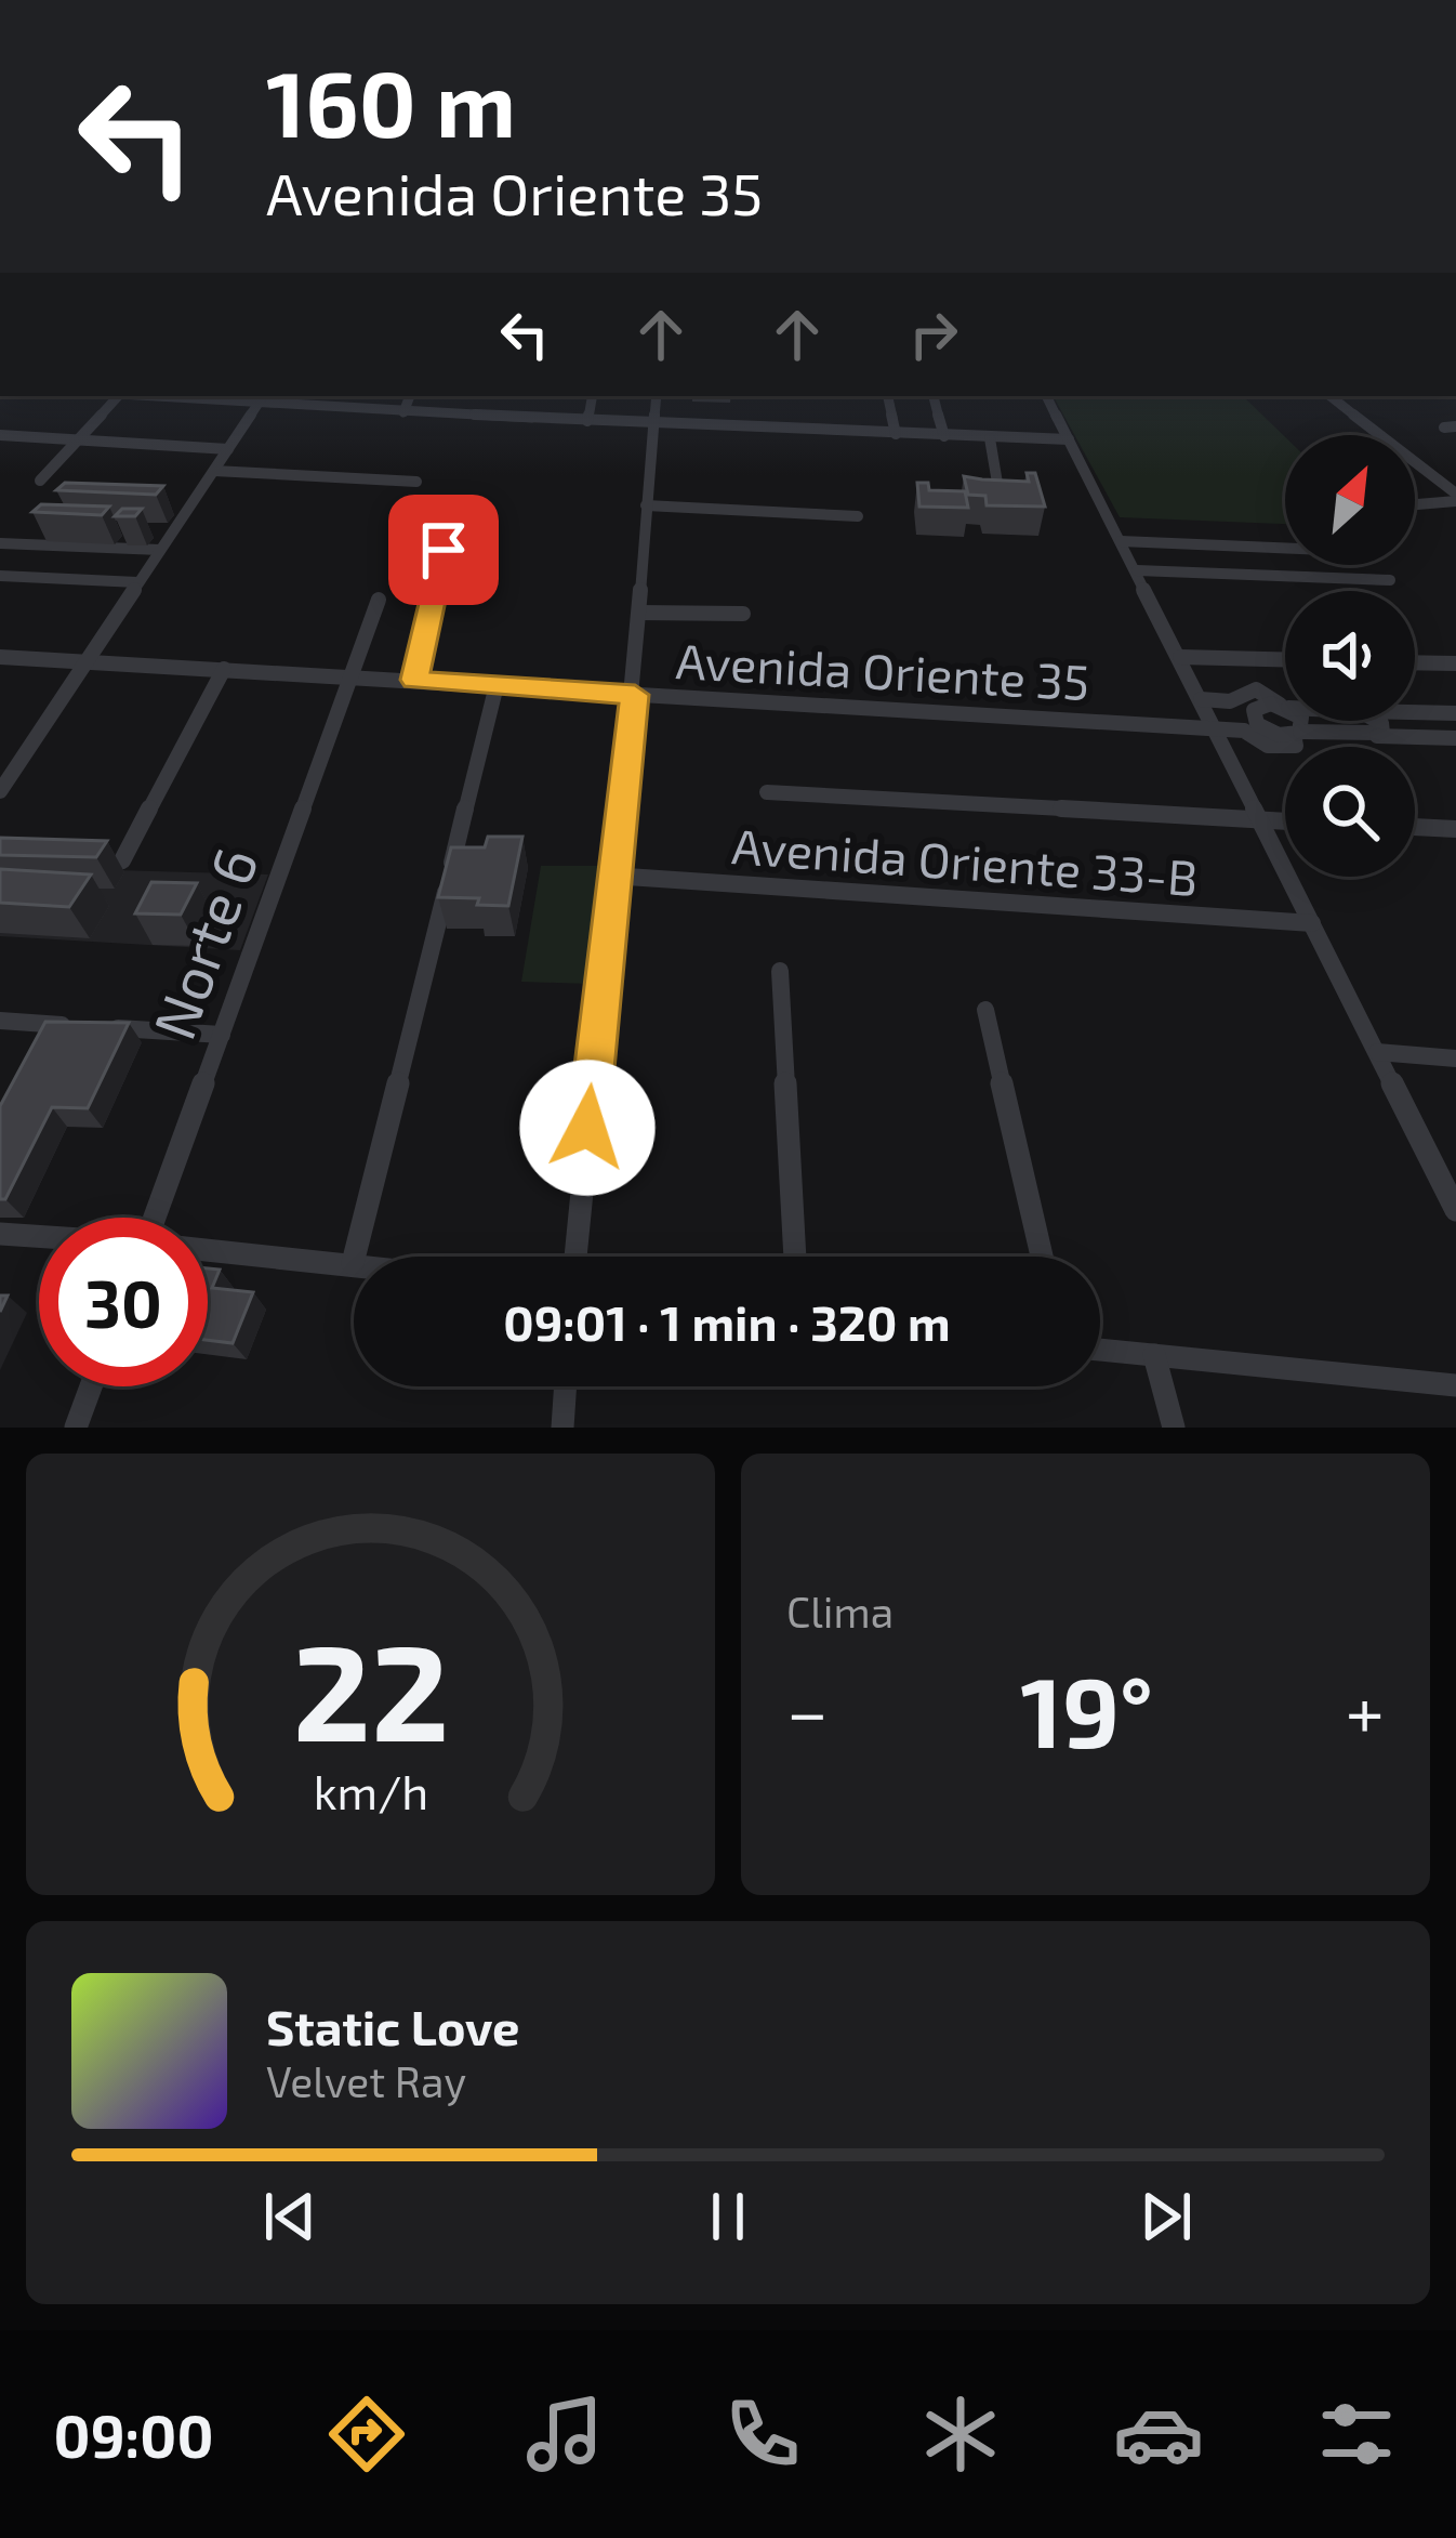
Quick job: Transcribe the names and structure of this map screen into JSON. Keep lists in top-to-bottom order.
{
  "streets": {
    "street": ["Avenida Oriente 35", "Avenida Oriente 33-B", "Norte 6"]
  },
  "crossings": [
    ["Avenida Oriente 35", "Norte 6"]
  ],
  "north": "top right",
  "page": {
    "turn": ["160 m", "Avenida Oriente 35"],
    "limit": "30",
    "trip": "09:01 · 1 min · 320 m",
    "tile": "Clima",
    "heat": ["−", "19°", "+"],
    "song": ["Static Love", "Velvet Ray"],
    "tabs": "09:00",
    "gauge": ["22", "km/h"]
  }
}
